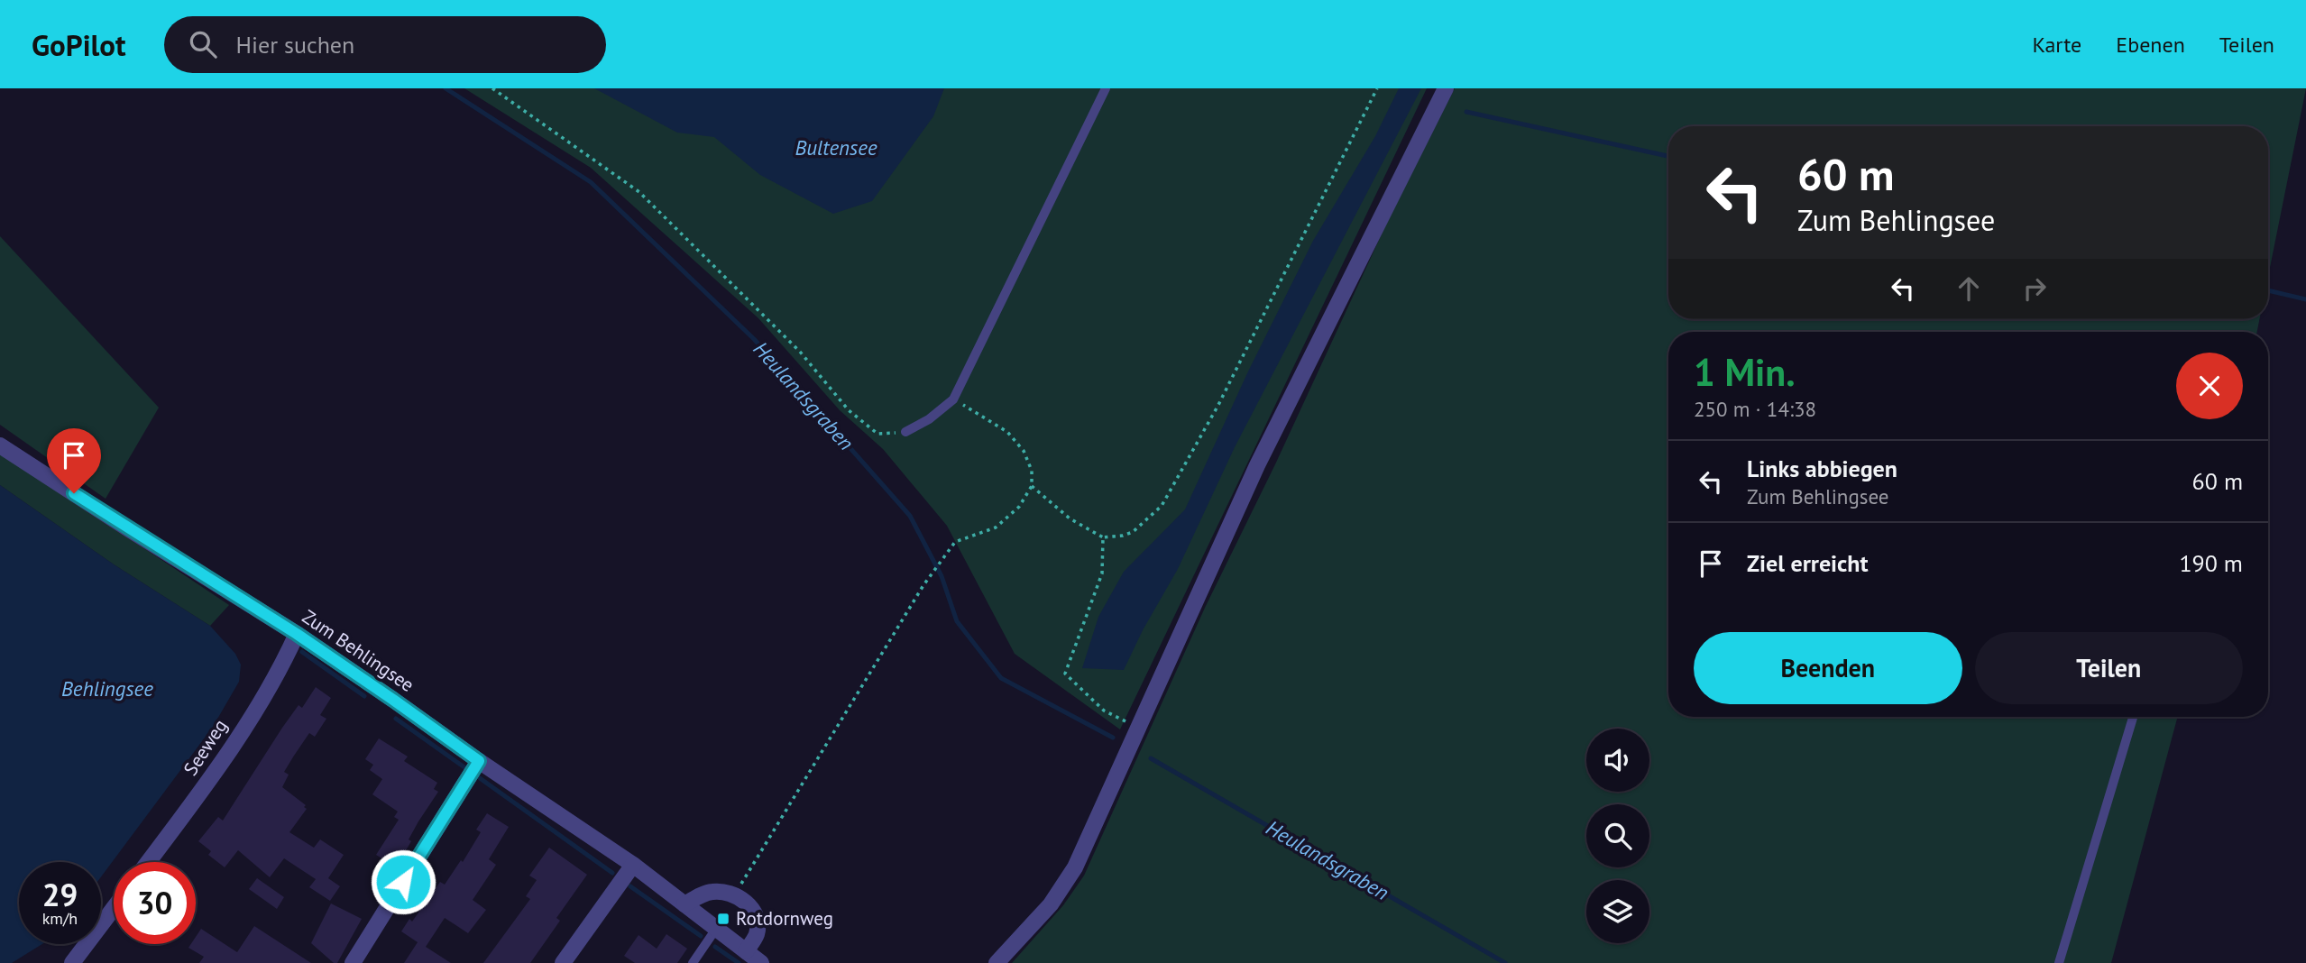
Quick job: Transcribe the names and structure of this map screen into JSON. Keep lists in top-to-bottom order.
{
  "streets": {
    "street": ["Zum Behlingsee", "Seeweg"]
  },
  "crossings": [
    ["Zum Behlingsee", "Seeweg"]
  ],
  "water": ["Bultensee", "Heulandsgraben", "Behlingsee"],
  "places": {
    "transit": ["Rotdornweg"]
  },
  "page": {
    "header": "GoPilot",
    "search": "Hier suchen",
    "nav": ["Karte", "Ebenen", "Teilen"],
    "turn": ["60 m", "Zum Behlingsee"],
    "heading": ["1 Min.", "250 m · 14:38"],
    "list": [
      {
        "name": "Links abbiegen",
        "note": "Zum Behlingsee",
        "value": "60 m"
      },
      {
        "name": "Ziel erreicht",
        "value": "190 m"
      }
    ],
    "buttons": ["Beenden", "Teilen"],
    "speed": "29 km/h",
    "limit": "30"
  }
}
